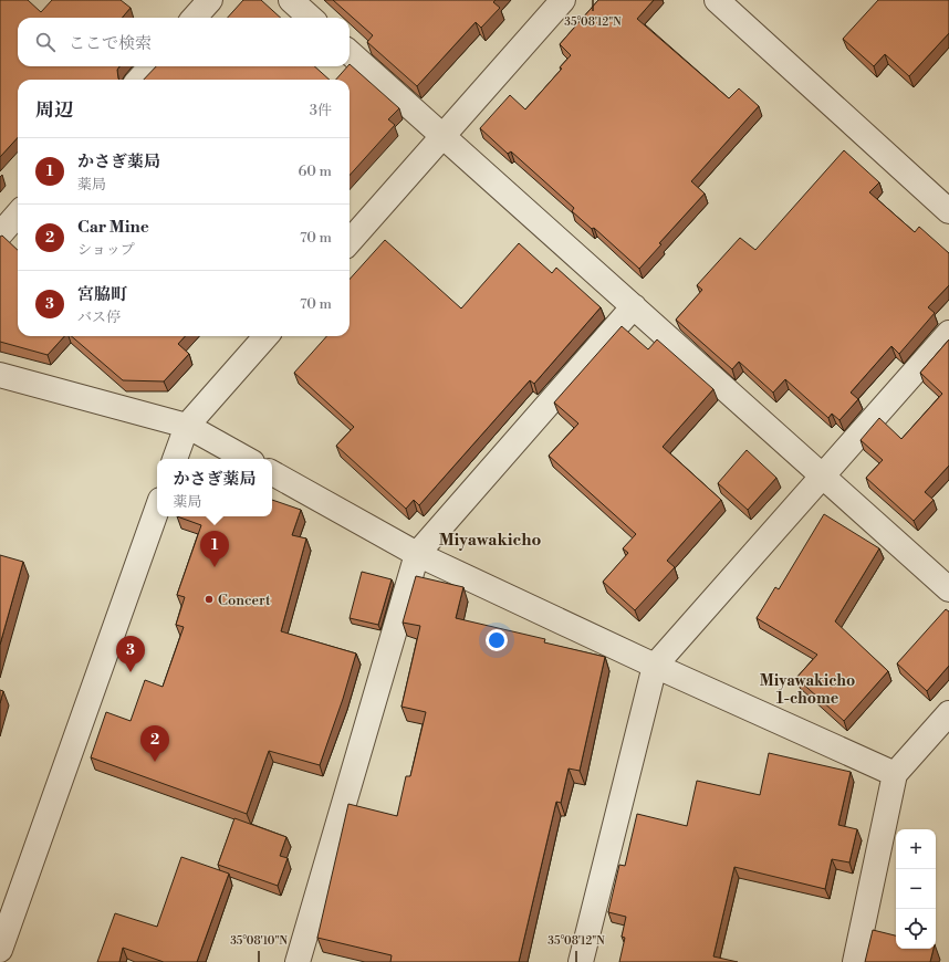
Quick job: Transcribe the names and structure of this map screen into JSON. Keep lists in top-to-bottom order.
{
  "districts": ["Miyawakicho", "Miyawakicho 1-chome"],
  "places": ["Concert"],
  "page": {
    "search": "ここで検索",
    "heading": ["周辺", "3件"],
    "list": [
      {
        "mark": "1",
        "name": "かさぎ薬局",
        "note": "薬局",
        "value": "60 m"
      },
      {
        "mark": "2",
        "name": "Car Mine",
        "note": "ショップ",
        "value": "70 m"
      },
      {
        "mark": "3",
        "name": "宮脇町",
        "note": "バス停",
        "value": "70 m"
      }
    ],
    "popup": ["かさぎ薬局", "薬局"],
    "pins": ["1", "3", "2"],
    "map_buttons": ["+", "−"]
  },
  "coordinates": ["35°08'12\"N", "35°08'10\"N"]
}
